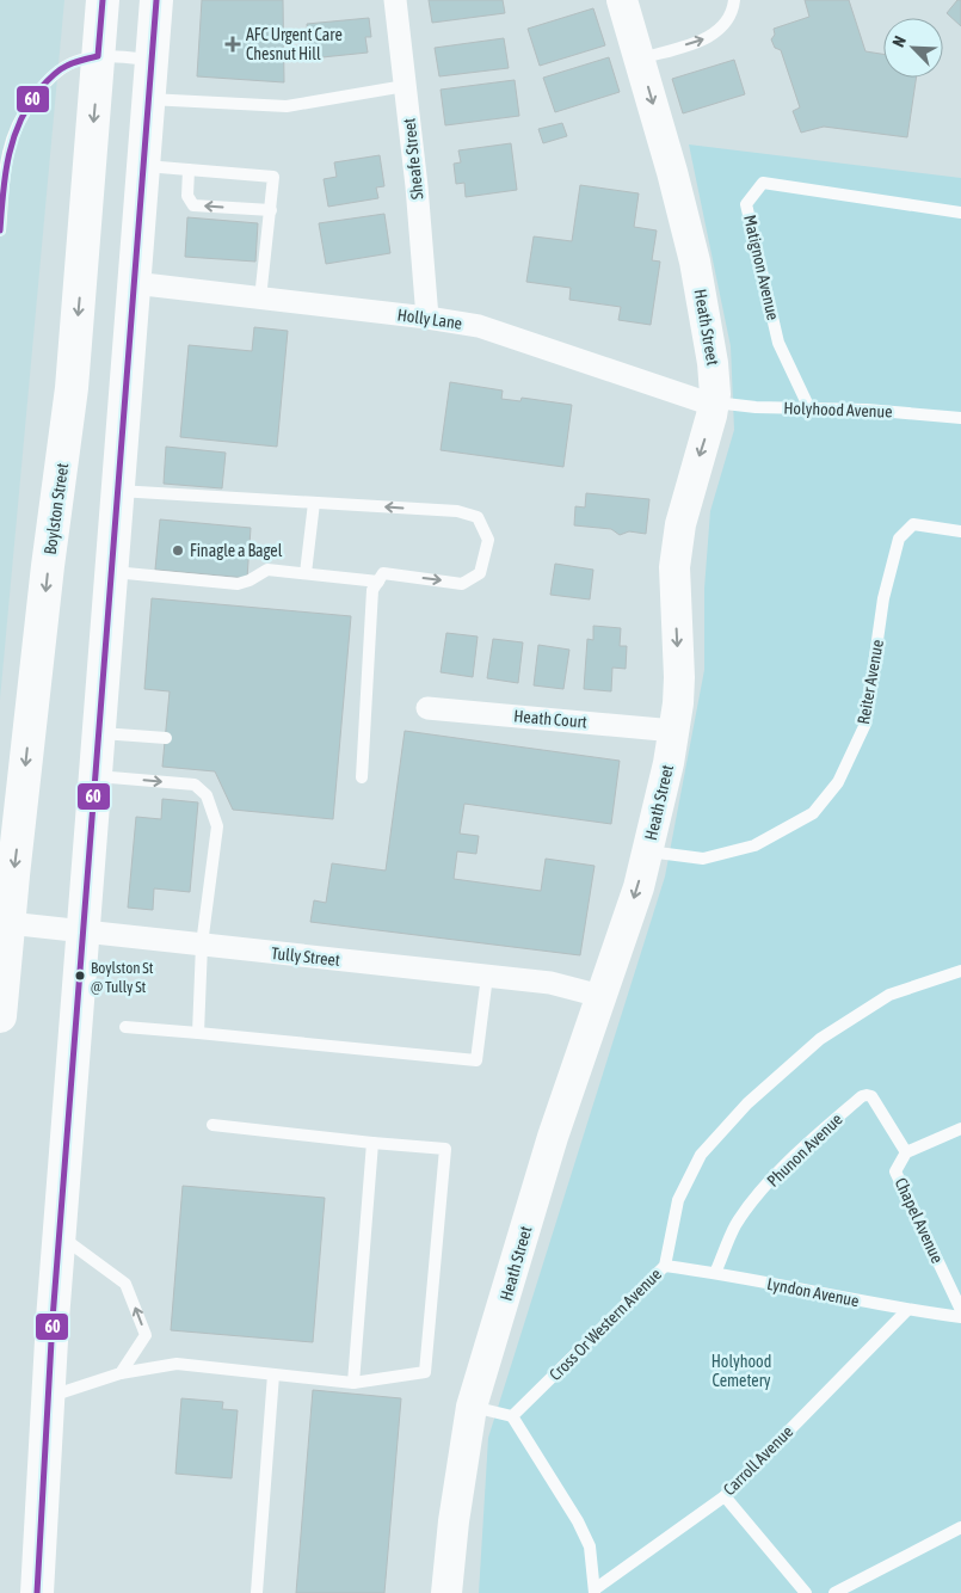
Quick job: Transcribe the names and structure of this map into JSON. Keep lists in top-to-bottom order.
{
  "streets": {
    "highway": ["Boylston Street"],
    "street": [
      "Sheafe Street",
      "Holly Lane",
      "Heath Street",
      "Heath Court",
      "Tully Street"
    ],
    "lane": [
      "Matignon Avenue",
      "Holyhood Avenue",
      "Reiter Avenue",
      "Phunon Avenue",
      "Chapel Avenue",
      "Lyndon Avenue",
      "Cross Or Western Avenue",
      "Carroll Avenue"
    ]
  },
  "crossings": [
    ["Sheafe Street", "Holly Lane"],
    ["Matignon Avenue", "Holyhood Avenue"],
    ["Holly Lane", "Heath Street"],
    ["Holly Lane", "Holyhood Avenue"],
    ["Heath Street", "Holyhood Avenue"],
    ["Heath Street", "Reiter Avenue"],
    ["Heath Street", "Heath Court"],
    ["Heath Street", "Tully Street"],
    ["Boylston Street", "Tully Street"],
    ["Phunon Avenue", "Chapel Avenue"],
    ["Phunon Avenue", "Lyndon Avenue"],
    ["Lyndon Avenue", "Cross Or Western Avenue"],
    ["Lyndon Avenue", "Carroll Avenue"]
  ],
  "one_way": ["Heath Street"],
  "parks": ["Holyhood Cemetery"],
  "places": {
    "health": ["AFC Urgent Care Chesnut Hill"],
    "other": ["Finagle a Bagel", "Boylston St @ Tully St"]
  },
  "lines": ["transit line 60"],
  "north": "top left"
}
